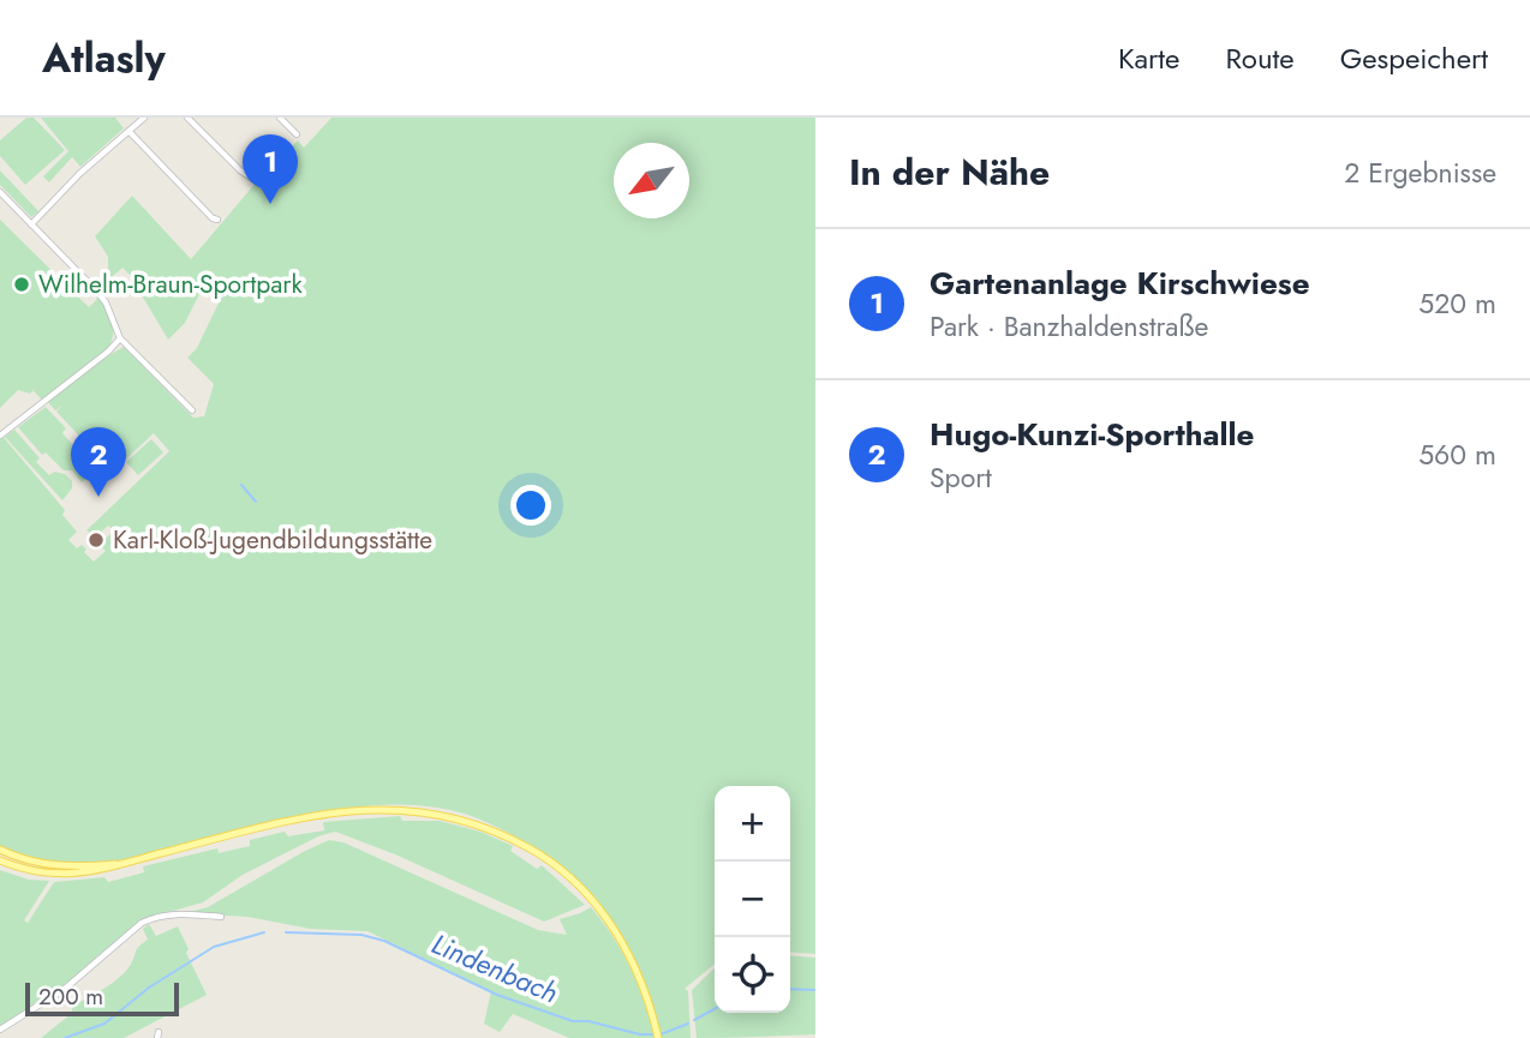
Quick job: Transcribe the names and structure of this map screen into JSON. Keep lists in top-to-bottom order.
{
  "water": ["Lindenbach"],
  "places": ["Wilhelm-Braun-Sportpark", "Karl-Kloß-Jugendbildungsstätte"],
  "scale_bar": "200 m",
  "north": "bottom left",
  "page": {
    "header": "Atlasly",
    "nav": ["Karte", "Route", "Gespeichert"],
    "heading": ["In der Nähe", "2 Ergebnisse"],
    "pins": ["1", "2"],
    "list": [
      {
        "mark": "1",
        "name": "Gartenanlage Kirschwiese",
        "note": "Park · Banzhaldenstraße",
        "value": "520 m"
      },
      {
        "mark": "2",
        "name": "Hugo-Kunzi-Sporthalle",
        "note": "Sport",
        "value": "560 m"
      }
    ],
    "map_buttons": ["+", "−"],
    "scale": "200 m"
  }
}
